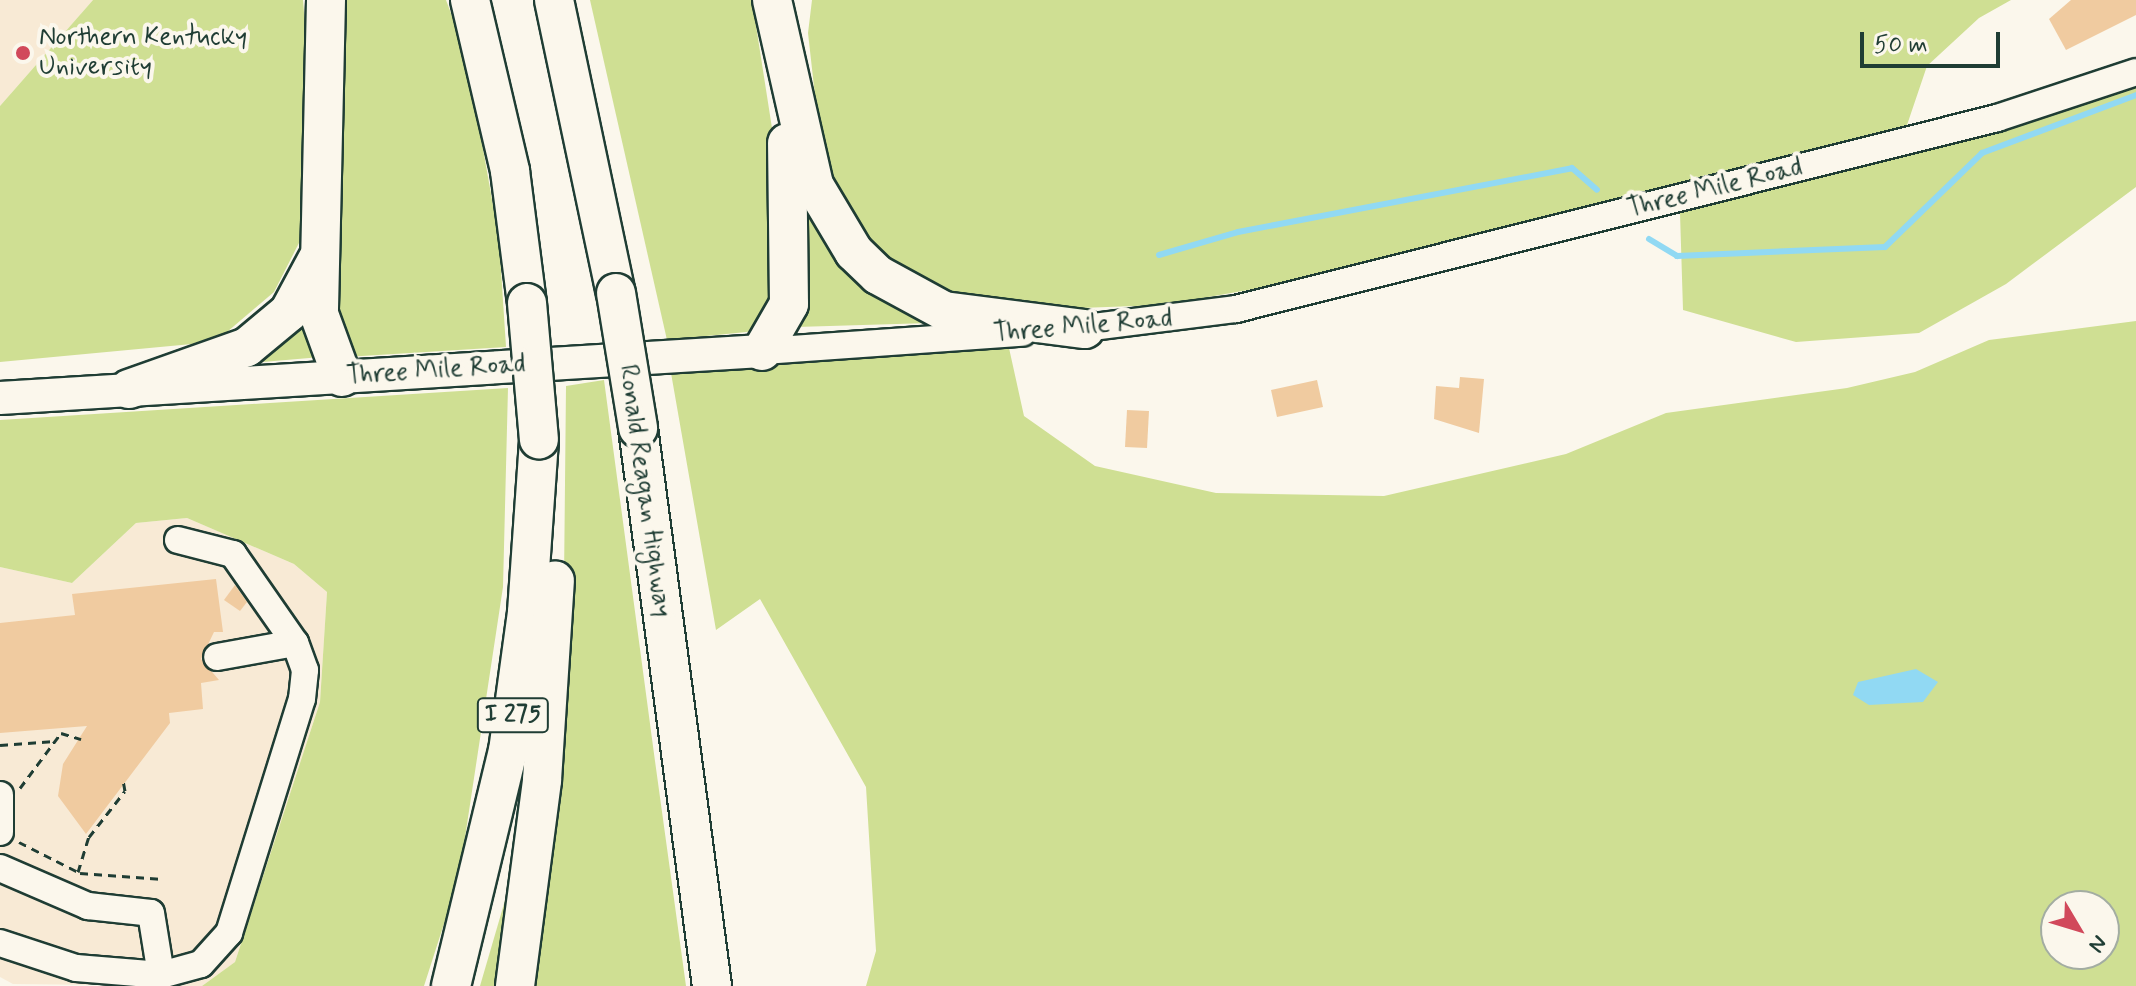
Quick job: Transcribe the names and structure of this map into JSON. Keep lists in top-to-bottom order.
{
  "streets": {
    "highway": ["Ronald Reagan Highway", "I 275"],
    "main road": ["Three Mile Road"]
  },
  "places": ["Northern Kentucky University"],
  "scale_bar": "50 m",
  "north": "bottom right"
}
